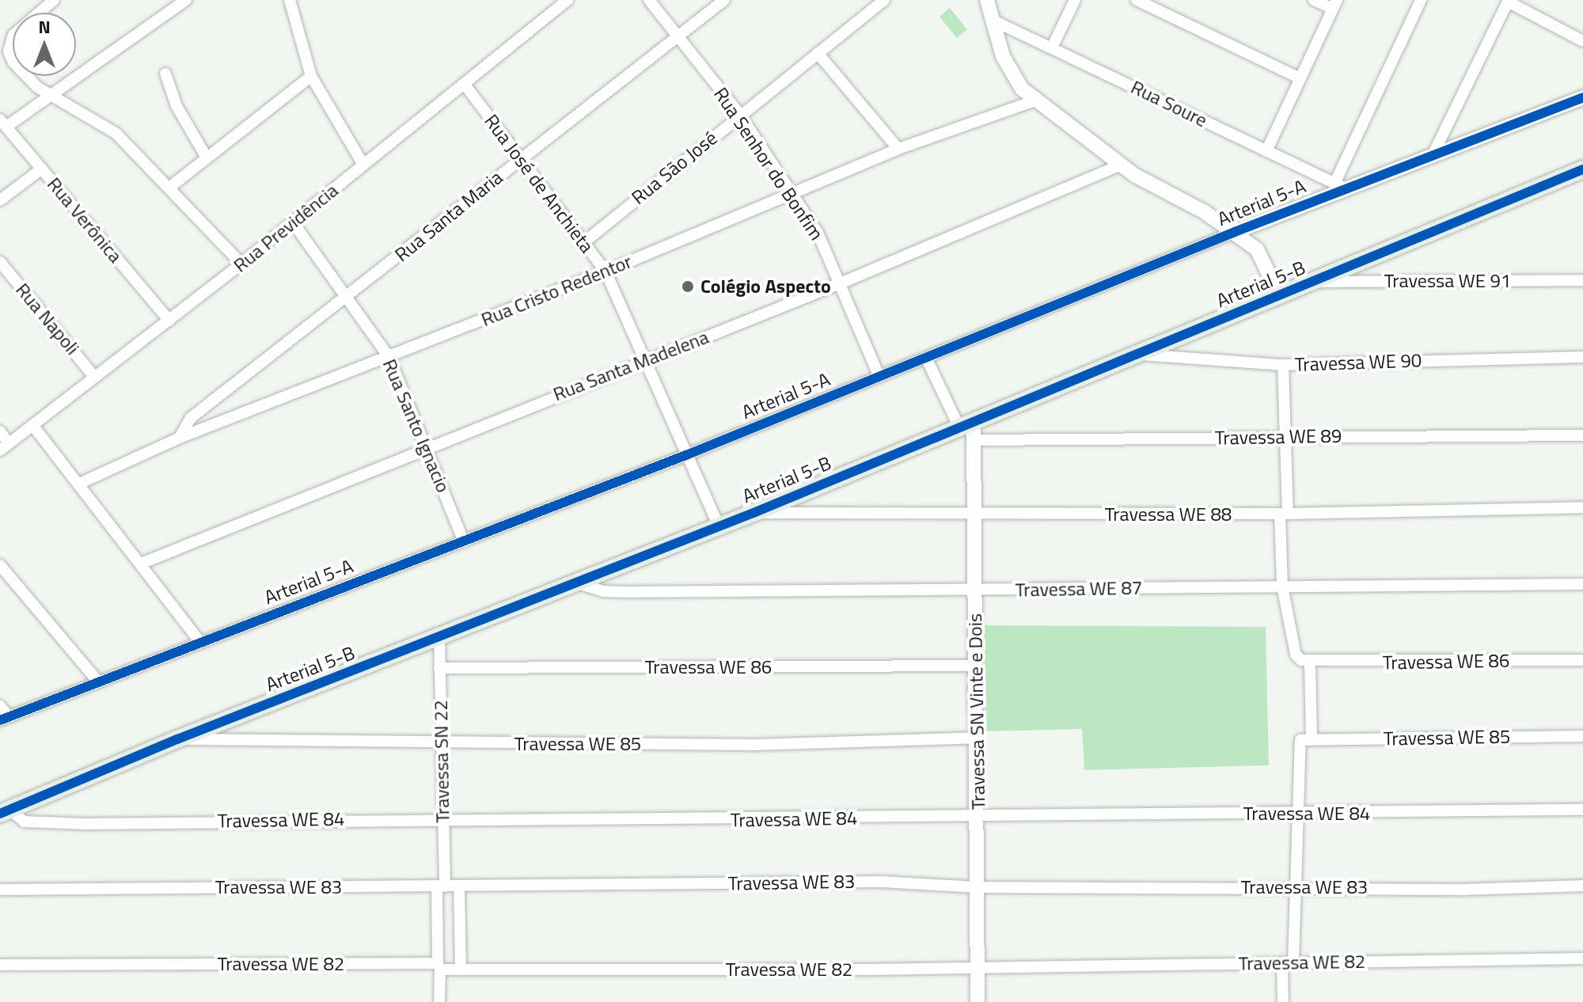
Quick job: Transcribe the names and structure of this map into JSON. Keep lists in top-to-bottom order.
{
  "streets": {
    "main road": ["Arterial 5-B"],
    "street": [
      "Rua Soure",
      "Rua Senhor do Bonfim",
      "Rua São José",
      "Rua José de Anchieta",
      "Arterial 5-A",
      "Rua Santa Maria",
      "Rua Verônica",
      "Rua Previdência",
      "Travessa WE 91",
      "Rua Cristo Redentor",
      "Rua Napoli",
      "Travessa WE 90",
      "Rua Santa Madelena",
      "Rua Santo Ignacio",
      "Travessa WE 89",
      "Travessa WE 88",
      "Travessa WE 87",
      "Travessa WE 86",
      "Travessa SN Vinte e Dois",
      "Travessa WE 85",
      "Travessa SN 22",
      "Travessa WE 84",
      "Travessa WE 83",
      "Travessa WE 82"
    ]
  },
  "crossings": [
    ["Rua Soure", "Arterial 5-A"],
    ["Rua Senhor do Bonfim", "Rua São José"],
    ["Rua Senhor do Bonfim", "Arterial 5-A"],
    ["Rua Senhor do Bonfim", "Rua Santa Maria"],
    ["Rua Senhor do Bonfim", "Rua Cristo Redentor"],
    ["Rua Senhor do Bonfim", "Rua Santa Madelena"],
    ["Rua São José", "Rua José de Anchieta"],
    ["Rua José de Anchieta", "Arterial 5-A"],
    ["Rua José de Anchieta", "Rua Santa Maria"],
    ["Rua José de Anchieta", "Rua Previdência"],
    ["Rua José de Anchieta", "Arterial 5-B"],
    ["Rua José de Anchieta", "Rua Cristo Redentor"],
    ["Rua José de Anchieta", "Rua Santa Madelena"],
    ["Arterial 5-A", "Rua Santo Ignacio"],
    ["Rua Santa Maria", "Rua Cristo Redentor"],
    ["Rua Santa Maria", "Rua Santo Ignacio"],
    ["Rua Verônica", "Rua Previdência"],
    ["Rua Previdência", "Rua Napoli"],
    ["Rua Previdência", "Rua Santo Ignacio"],
    ["Travessa WE 91", "Arterial 5-B"],
    ["Arterial 5-B", "Travessa WE 90"],
    ["Arterial 5-B", "Travessa WE 88"],
    ["Arterial 5-B", "Travessa WE 87"],
    ["Arterial 5-B", "Travessa SN Vinte e Dois"],
    ["Arterial 5-B", "Travessa WE 85"],
    ["Arterial 5-B", "Travessa SN 22"],
    ["Arterial 5-B", "Travessa WE 84"],
    ["Rua Cristo Redentor", "Rua Santo Ignacio"],
    ["Rua Santa Madelena", "Rua Santo Ignacio"],
    ["Travessa WE 89", "Travessa SN Vinte e Dois"],
    ["Travessa WE 88", "Travessa SN Vinte e Dois"],
    ["Travessa WE 87", "Travessa SN Vinte e Dois"],
    ["Travessa WE 86", "Travessa SN Vinte e Dois"],
    ["Travessa WE 86", "Travessa SN 22"],
    ["Travessa SN Vinte e Dois", "Travessa WE 85"],
    ["Travessa SN Vinte e Dois", "Travessa WE 84"],
    ["Travessa SN Vinte e Dois", "Travessa WE 83"],
    ["Travessa SN Vinte e Dois", "Travessa WE 82"],
    ["Travessa WE 85", "Travessa SN 22"],
    ["Travessa SN 22", "Travessa WE 84"],
    ["Travessa SN 22", "Travessa WE 83"],
    ["Travessa SN 22", "Travessa WE 82"]
  ],
  "places": ["Colégio Aspecto"],
  "north": "top"
}
